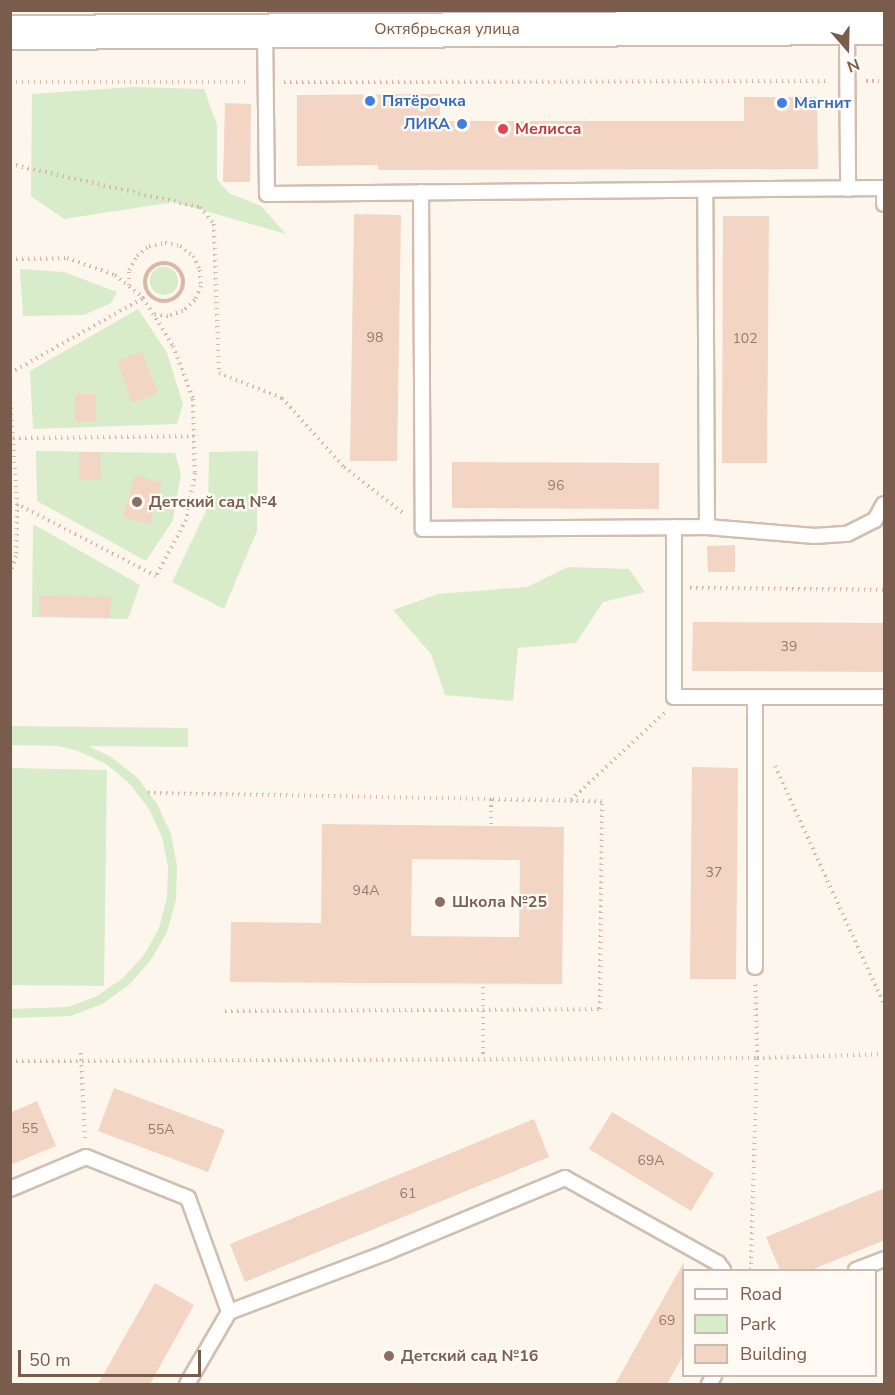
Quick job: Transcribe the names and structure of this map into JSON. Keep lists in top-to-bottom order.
{
  "streets": {
    "main road": ["Октябрьская улица"]
  },
  "places": [
    "Пятёрочка",
    "Магнит",
    "ЛИКА",
    "Мелисса",
    "Детский сад №4",
    "Школа №25",
    "Детский сад №16"
  ],
  "house_numbers": [
    "98",
    "102",
    "96",
    "39",
    "37",
    "94А",
    "55",
    "55А",
    "69А",
    "61",
    "69"
  ],
  "legend": ["Road", "Park", "Building"],
  "scale_bar": "50 m",
  "north": "bottom"
}
